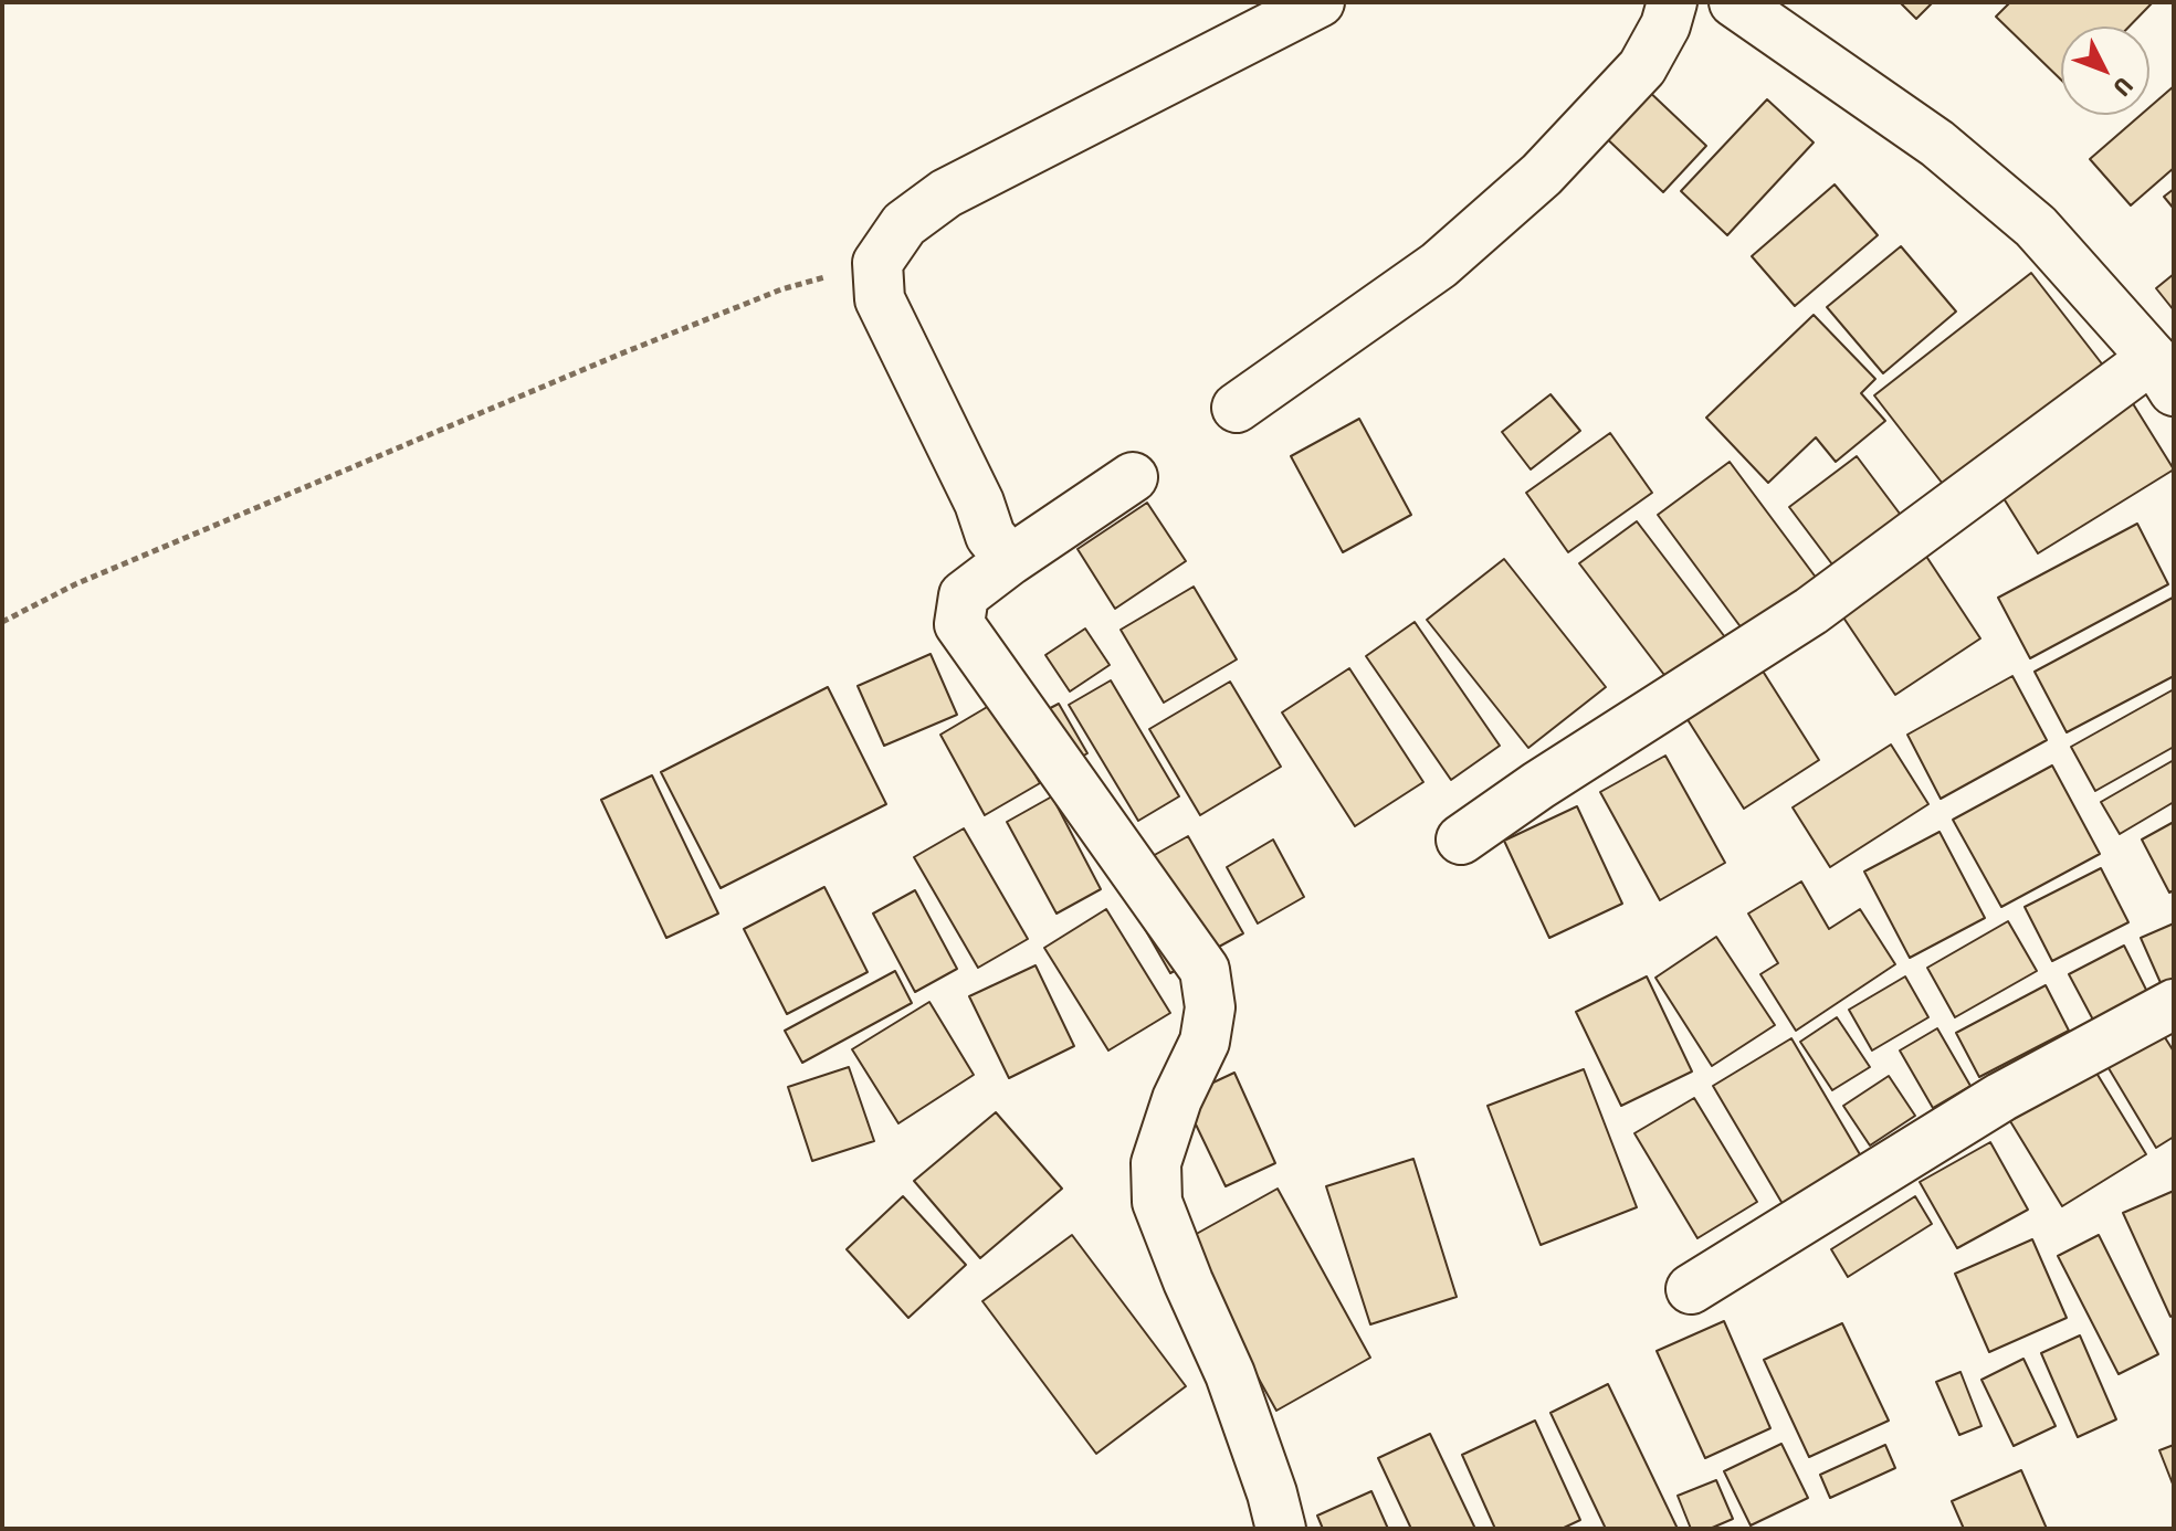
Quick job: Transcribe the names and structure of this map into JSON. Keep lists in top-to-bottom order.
{
  "north": "bottom right"
}
